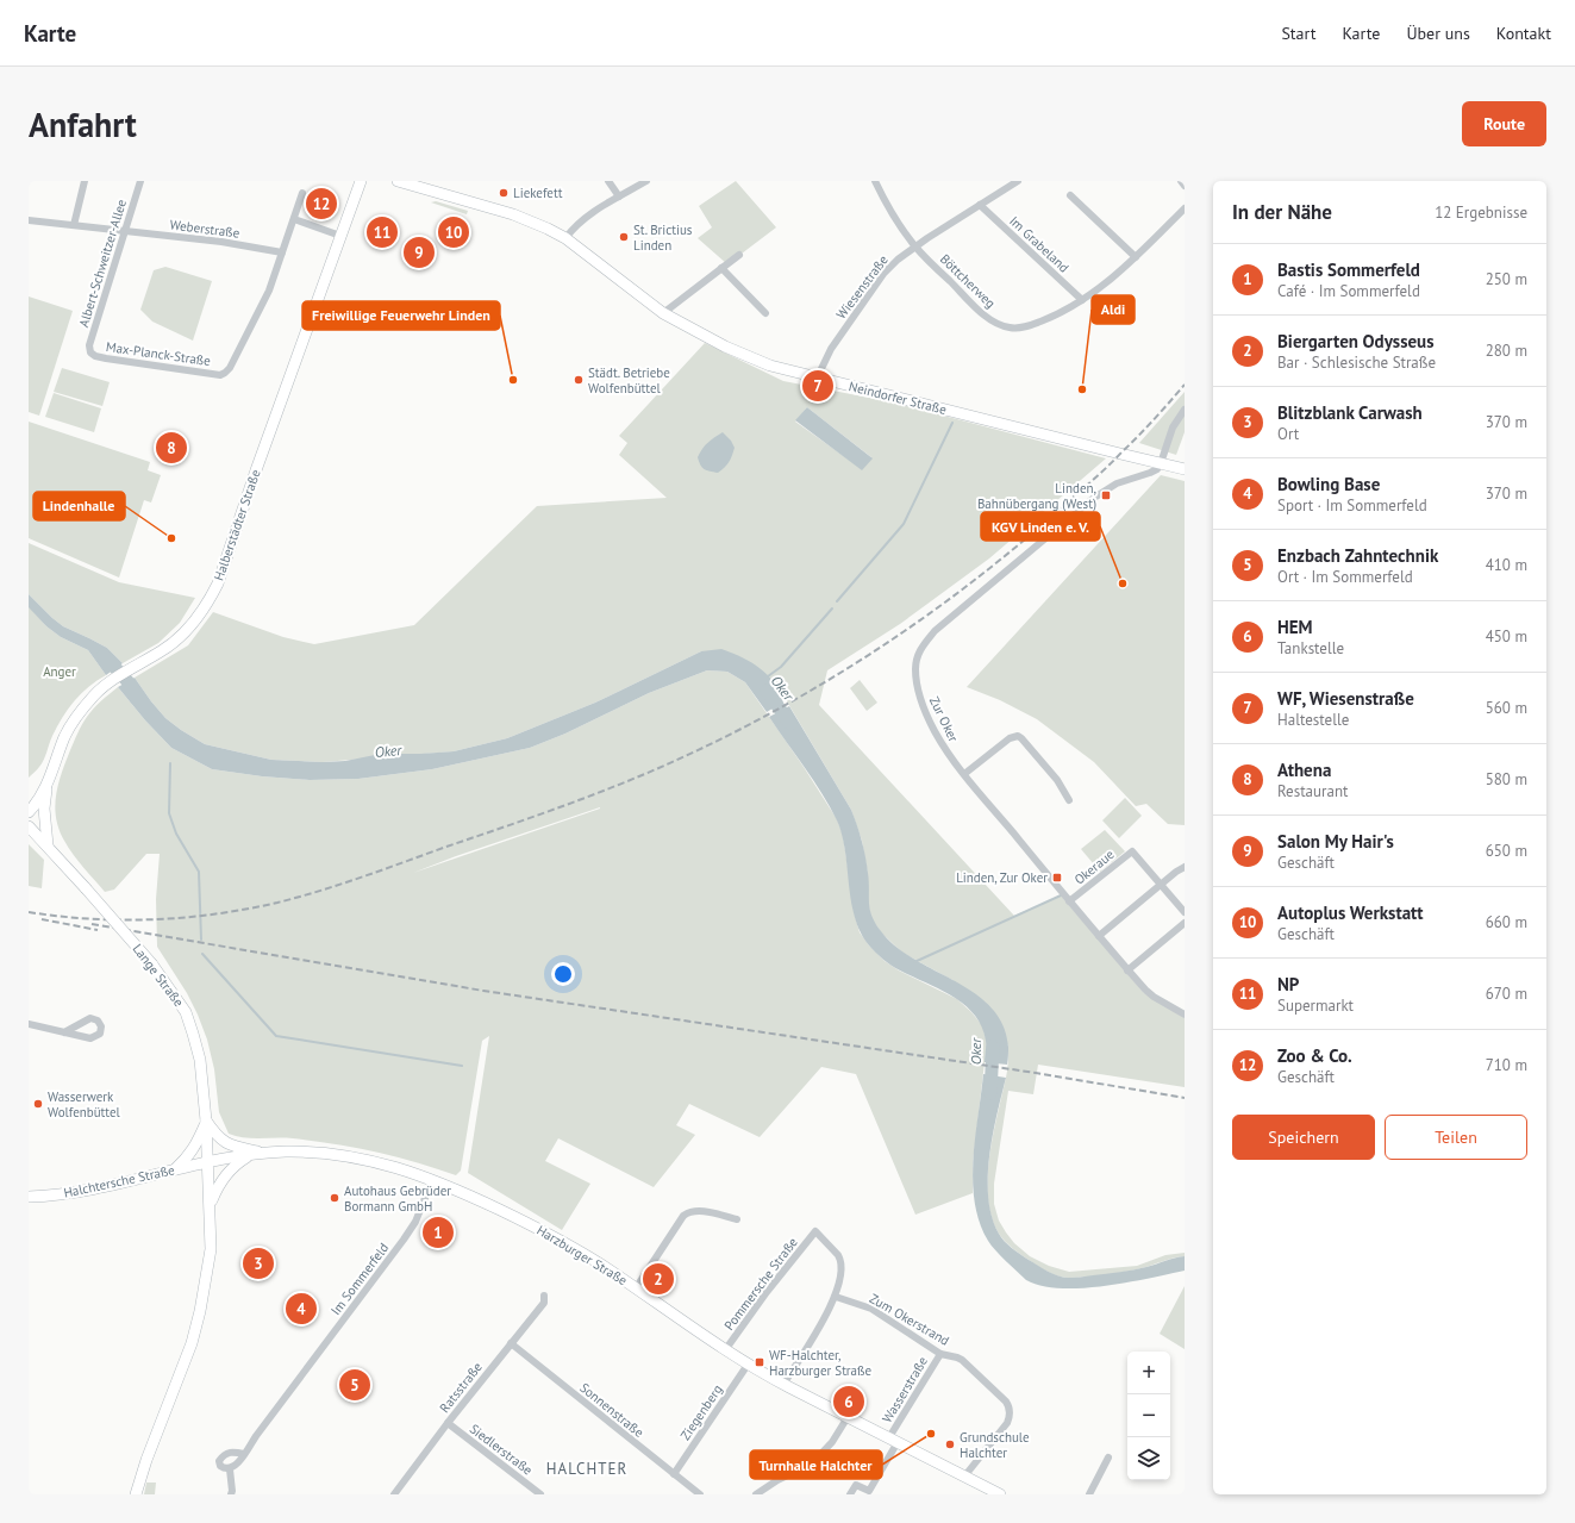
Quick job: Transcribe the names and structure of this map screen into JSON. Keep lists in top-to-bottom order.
{
  "streets": {
    "main road": [
      "Neindorfer Straße",
      "Halberstädter Straße",
      "Lange Straße",
      "Halchtersche Straße",
      "Harzburger Straße"
    ],
    "street": [
      "Weberstraße",
      "Im Grabeland",
      "Albert-Schweitzer-Allee",
      "Böttcherweg",
      "Wiesenstraße",
      "Max-Planck-Straße",
      "Zur Oker",
      "Okeraue",
      "Im Sommerfeld",
      "Pommersche Straße",
      "Zum Okerstrand",
      "Ratsstraße",
      "Wasserstraße",
      "Sonnenstraße",
      "Ziegenberg",
      "Siedlerstraße"
    ]
  },
  "crossings": [
    ["Weberstraße", "Albert-Schweitzer-Allee"],
    ["Weberstraße", "Max-Planck-Straße"],
    ["Im Grabeland", "Böttcherweg"],
    ["Im Grabeland", "Wiesenstraße"],
    ["Albert-Schweitzer-Allee", "Max-Planck-Straße"],
    ["Böttcherweg", "Wiesenstraße"],
    ["Wiesenstraße", "Neindorfer Straße"],
    ["Neindorfer Straße", "Zur Oker"],
    ["Zur Oker", "Okeraue"],
    ["Lange Straße", "Halchtersche Straße"],
    ["Lange Straße", "Harzburger Straße"],
    ["Halchtersche Straße", "Harzburger Straße"],
    ["Harzburger Straße", "Im Sommerfeld"],
    ["Harzburger Straße", "Pommersche Straße"],
    ["Harzburger Straße", "Zum Okerstrand"],
    ["Harzburger Straße", "Wasserstraße"],
    ["Harzburger Straße", "Ziegenberg"],
    ["Pommersche Straße", "Zum Okerstrand"],
    ["Zum Okerstrand", "Wasserstraße"],
    ["Ratsstraße", "Sonnenstraße"],
    ["Ratsstraße", "Siedlerstraße"],
    ["Sonnenstraße", "Ziegenberg"]
  ],
  "districts": ["HALCHTER"],
  "water": ["Oker"],
  "parks": ["Anger"],
  "places": {
    "other": [
      "Liekefett",
      "St. Brictius Linden",
      "Freiwillige Feuerwehr Linden",
      "Städt. Betriebe Wolfenbüttel",
      "Aldi",
      "Lindenhalle",
      "KGV Linden e. V.",
      "Wasserwerk Wolfenbüttel",
      "Autohaus Gebrüder Bormann GmbH",
      "Turnhalle Halchter",
      "Grundschule Halchter"
    ],
    "transit": ["Linden, Bahnübergang (West)", "Linden, Zur Oker", "WF-Halchter, Harzburger Straße"]
  },
  "page": {
    "header": "Karte",
    "nav": [
      "Start",
      "Karte",
      "Über uns",
      "Kontakt"
    ],
    "buttons": [
      "Route",
      ["Speichern", "Teilen"]
    ],
    "title": "Anfahrt",
    "heading": ["In der Nähe", "12 Ergebnisse"],
    "pins": [
      "12",
      "10",
      "11",
      "9",
      "7",
      "8",
      "1",
      "3",
      "2",
      "4",
      "5",
      "6"
    ],
    "list": [
      {
        "mark": "1",
        "name": "Bastis Sommerfeld",
        "note": "Café · Im Sommerfeld",
        "value": "250 m"
      },
      {
        "mark": "2",
        "name": "Biergarten Odysseus",
        "note": "Bar · Schlesische Straße",
        "value": "280 m"
      },
      {
        "mark": "3",
        "name": "Blitzblank Carwash",
        "note": "Ort",
        "value": "370 m"
      },
      {
        "mark": "4",
        "name": "Bowling Base",
        "note": "Sport · Im Sommerfeld",
        "value": "370 m"
      },
      {
        "mark": "5",
        "name": "Enzbach Zahntechnik",
        "note": "Ort · Im Sommerfeld",
        "value": "410 m"
      },
      {
        "mark": "6",
        "name": "HEM",
        "note": "Tankstelle",
        "value": "450 m"
      },
      {
        "mark": "7",
        "name": "WF, Wiesenstraße",
        "note": "Haltestelle",
        "value": "560 m"
      },
      {
        "mark": "8",
        "name": "Athena",
        "note": "Restaurant",
        "value": "580 m"
      },
      {
        "mark": "9",
        "name": "Salon My Hair's",
        "note": "Geschäft",
        "value": "650 m"
      },
      {
        "mark": "10",
        "name": "Autoplus Werkstatt",
        "note": "Geschäft",
        "value": "660 m"
      },
      {
        "mark": "11",
        "name": "NP",
        "note": "Supermarkt",
        "value": "670 m"
      },
      {
        "mark": "12",
        "name": "Zoo & Co.",
        "note": "Geschäft",
        "value": "710 m"
      }
    ],
    "map_buttons": ["+", "−"]
  }
}
